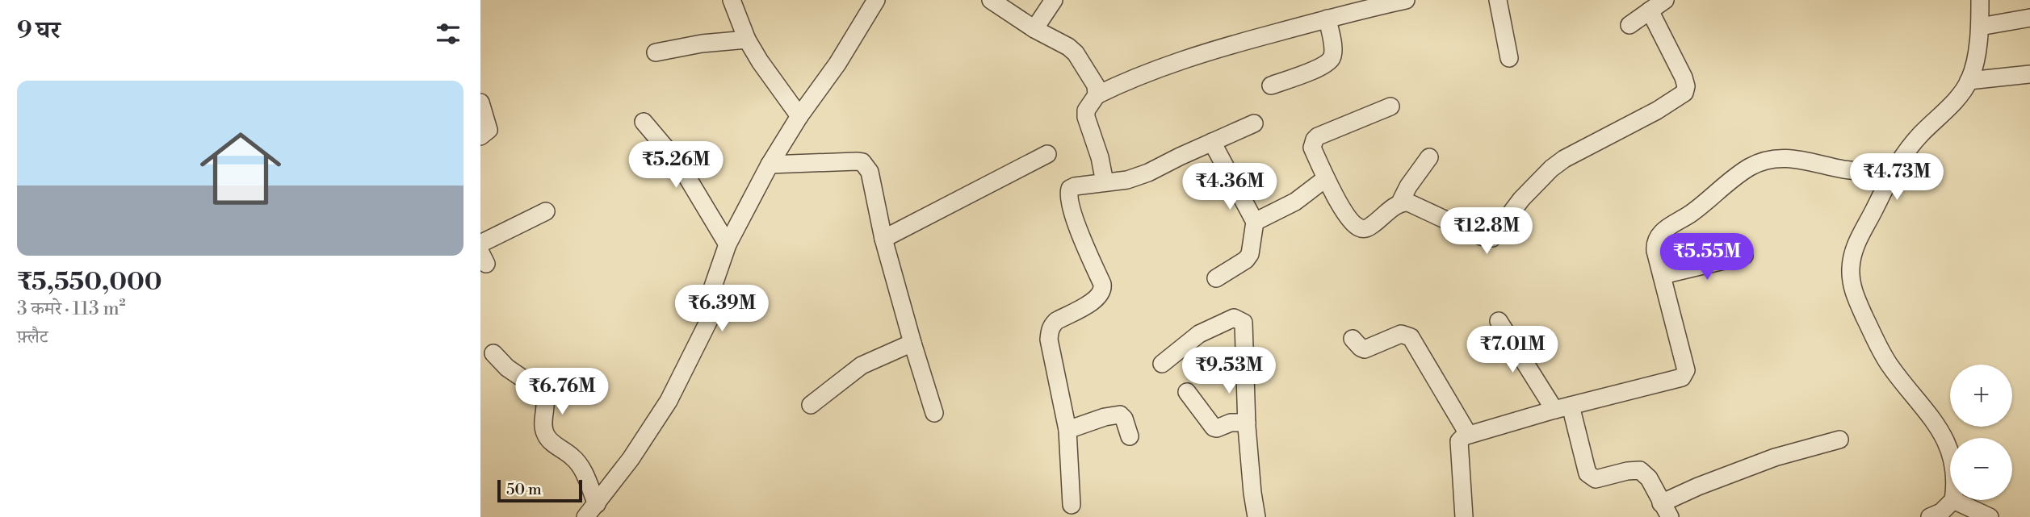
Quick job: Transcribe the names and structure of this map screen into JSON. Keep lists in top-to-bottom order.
{
  "scale_bar": "50 m",
  "page": {
    "heading": "9 घर",
    "list": [
      {
        "name": "₹5,550,000",
        "note": "3 कमरे · 113 m² · फ़्लैट"
      }
    ],
    "price": [
      "₹5.26M",
      "₹4.73M",
      "₹4.36M",
      "₹12.8M",
      "₹5.55M",
      "₹6.39M",
      "₹7.01M",
      "₹9.53M",
      "₹6.76M"
    ],
    "map_buttons": ["+", "−"],
    "scale": "50 m"
  }
}
